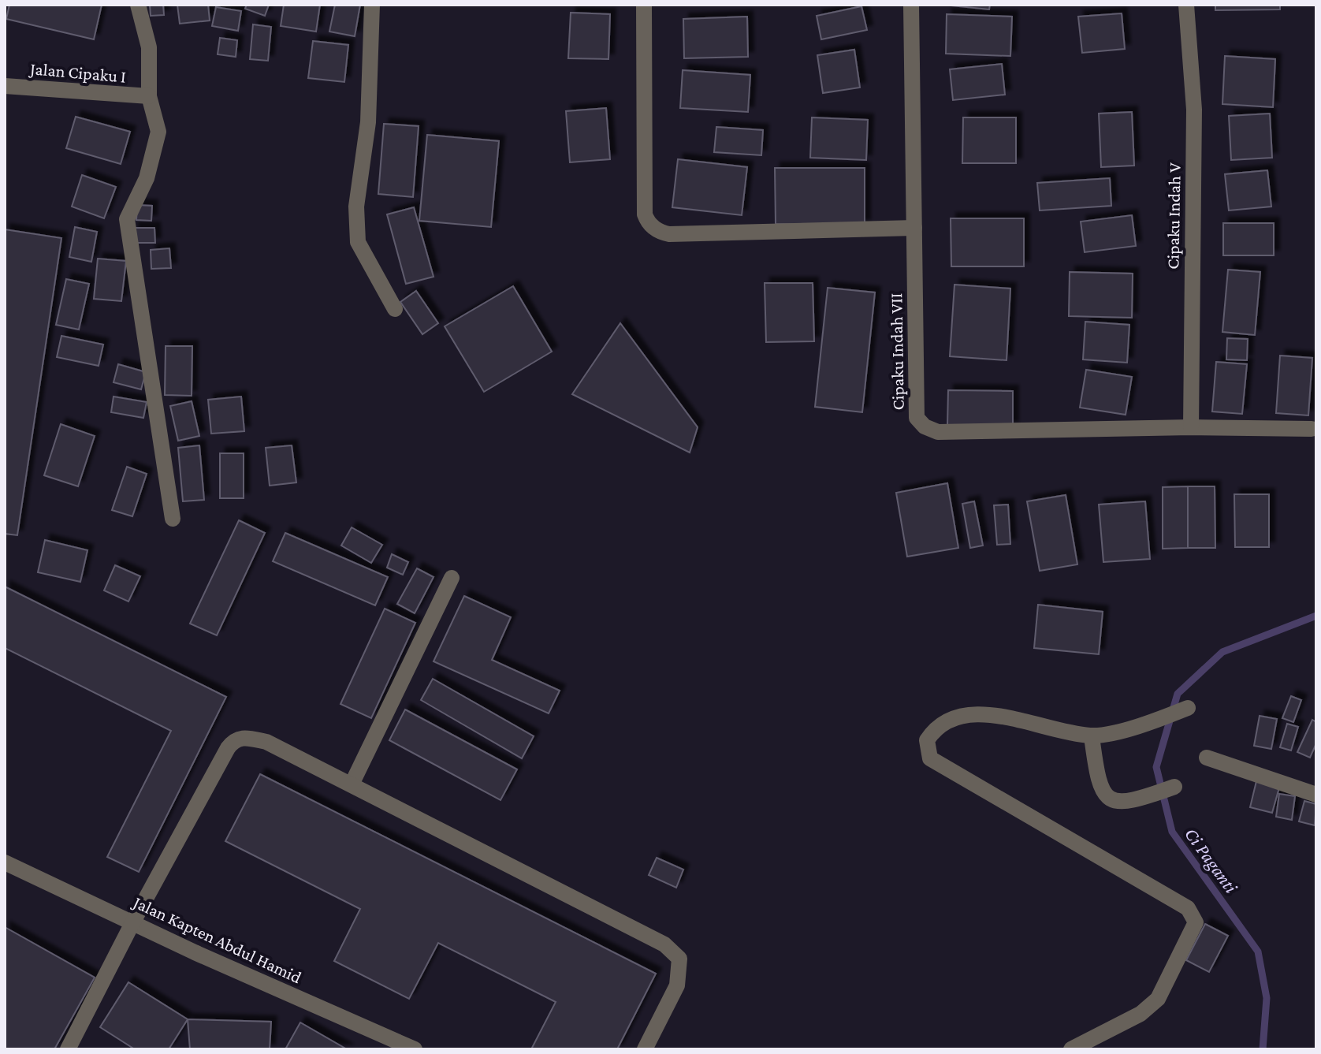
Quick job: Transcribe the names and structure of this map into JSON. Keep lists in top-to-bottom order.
{
  "streets": {
    "street": [
      "Jalan Cipaku I",
      "Cipaku Indah V",
      "Cipaku Indah VII",
      "Jalan Kapten Abdul Hamid"
    ]
  },
  "crossings": [
    ["Cipaku Indah V", "Cipaku Indah VII"]
  ],
  "water": ["Ci Paganti"]
}
